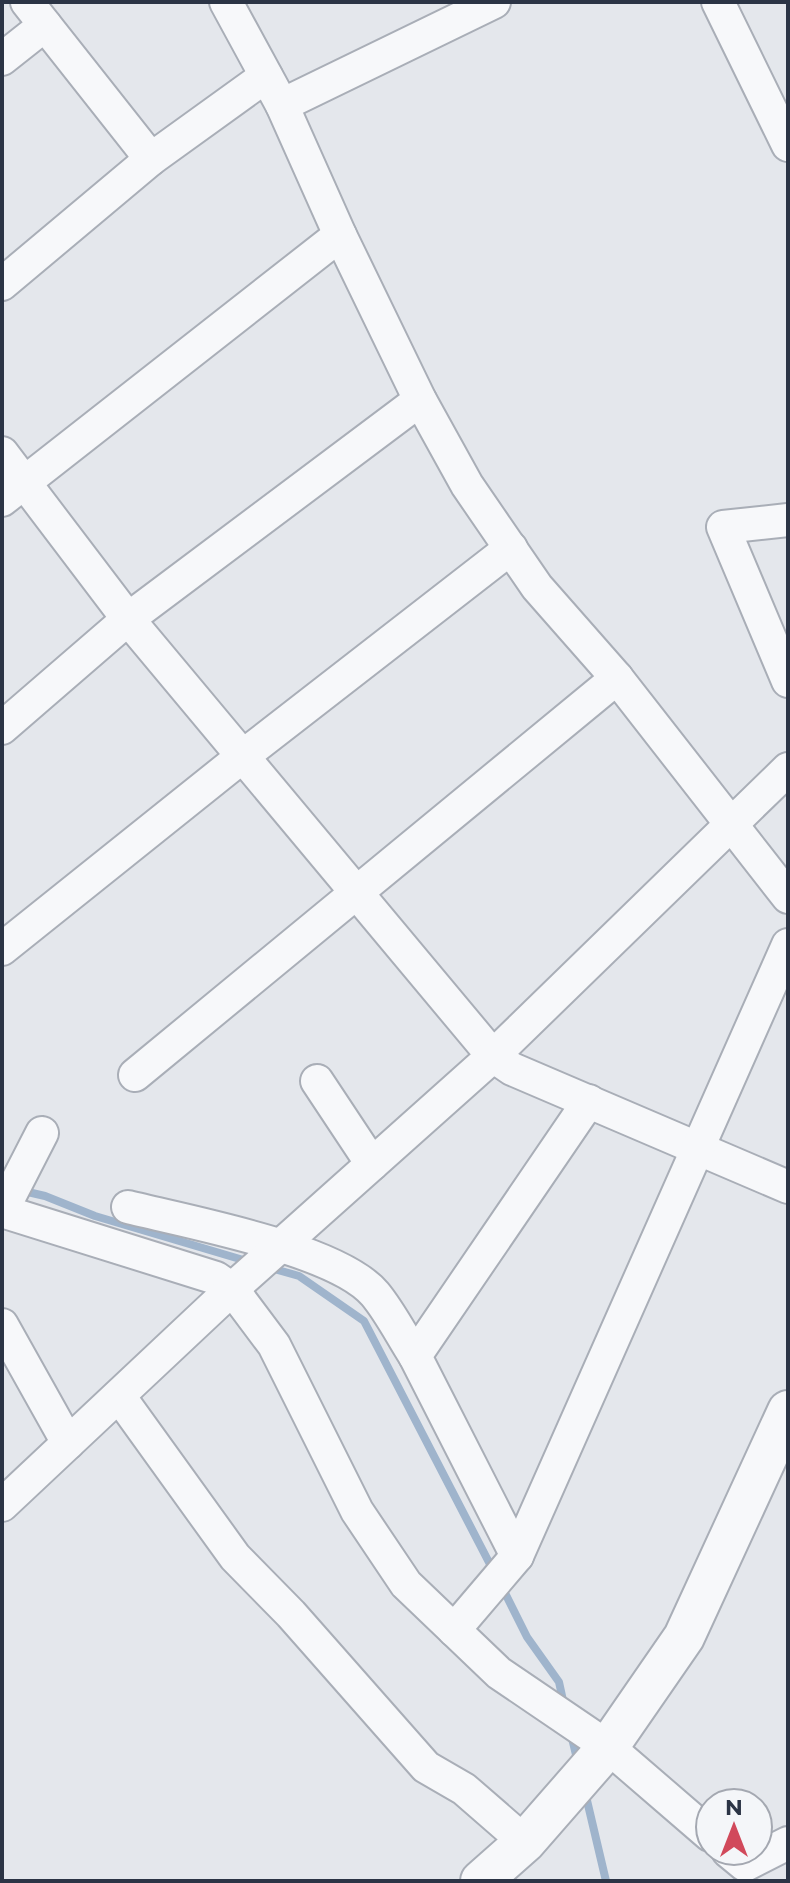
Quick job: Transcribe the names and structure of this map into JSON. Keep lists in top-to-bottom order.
{
  "north": "top"
}
